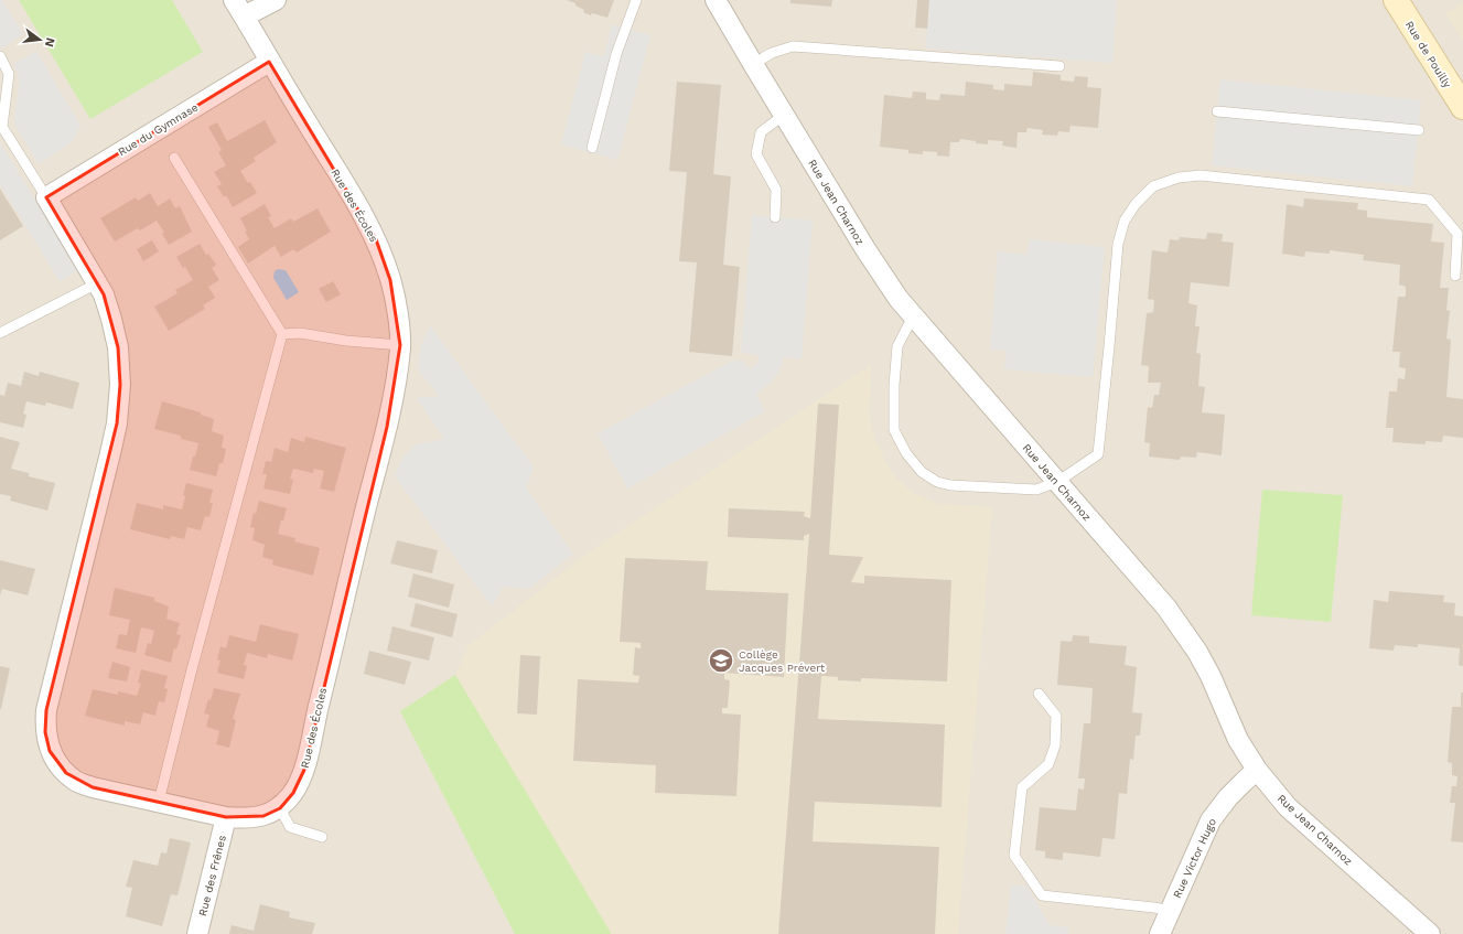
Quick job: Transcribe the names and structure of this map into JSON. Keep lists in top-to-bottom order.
{
  "streets": {
    "street": [
      "Rue de Pouilly",
      "Rue du Gymnase",
      "Rue Jean Charnoz",
      "Rue des Écoles",
      "Rue Victor Hugo",
      "Rue des Frênes"
    ]
  },
  "crossings": [
    ["Rue du Gymnase", "Rue des Écoles"],
    ["Rue Jean Charnoz", "Rue Victor Hugo"],
    ["Rue des Écoles", "Rue des Frênes"]
  ],
  "places": {
    "school or university": ["Collège Jacques Prévert"]
  },
  "north": "right"
}
